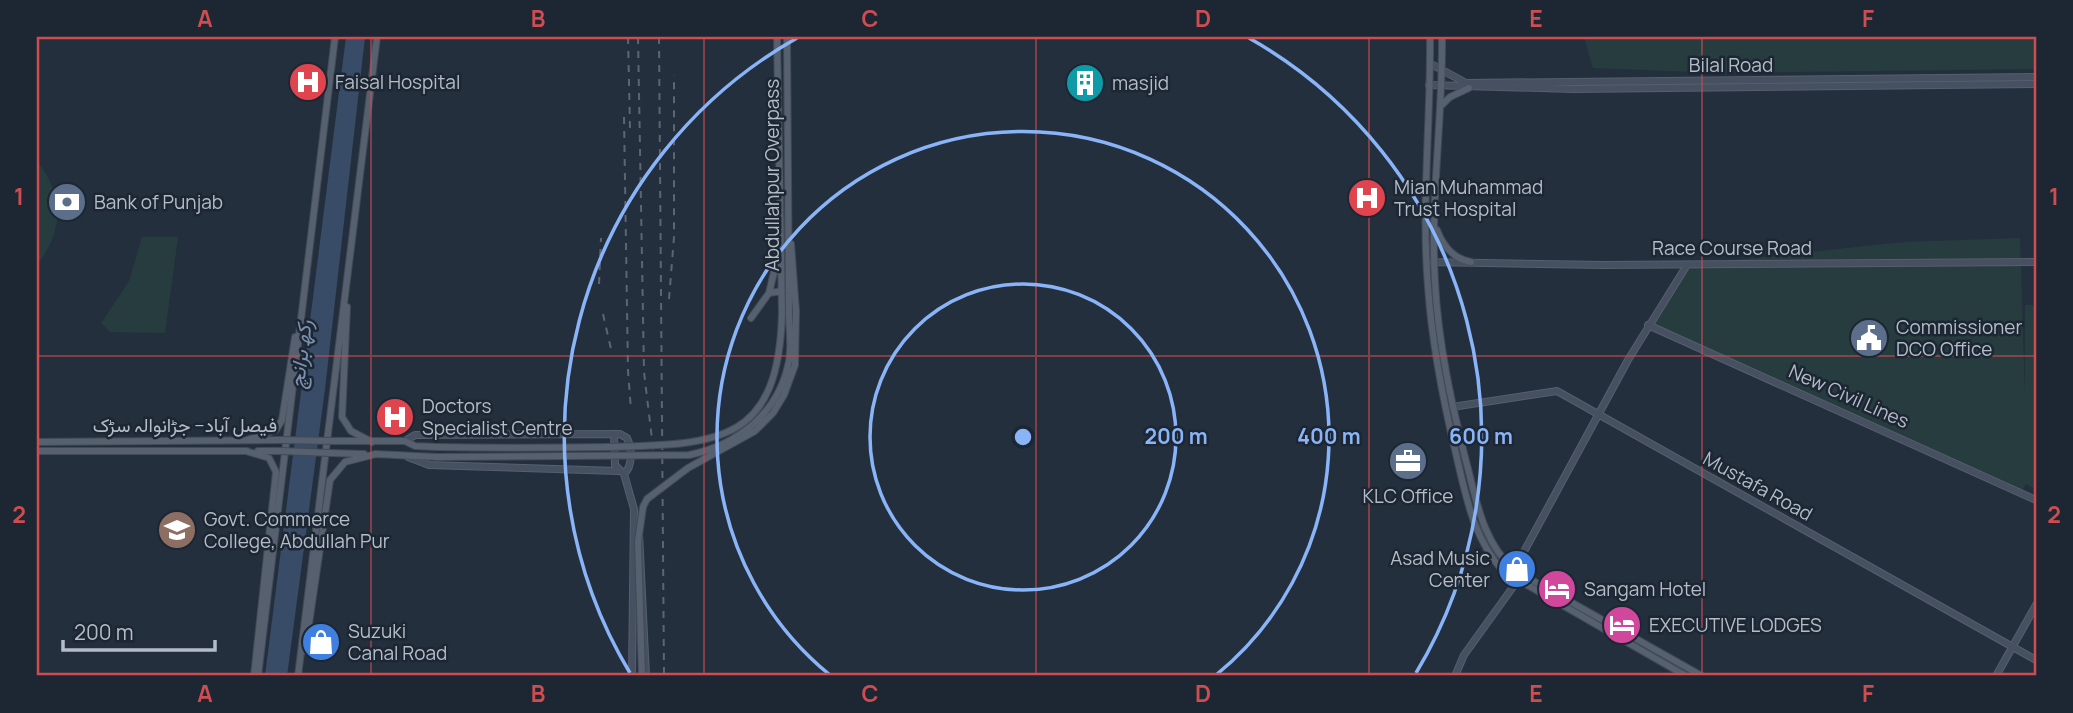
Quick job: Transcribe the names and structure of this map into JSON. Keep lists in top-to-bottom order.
{
  "streets": {
    "main road": ["Abdullahpur Overpass", "فیصل آباد– جڑانوالہ سڑک"],
    "street": [
      "Bilal Road",
      "Race Course Road",
      "New Civil Lines",
      "Mustafa Road"
    ]
  },
  "crossings": [
    ["Abdullahpur Overpass", "فیصل آباد– جڑانوالہ سڑک"]
  ],
  "water": ["رکھ برانچ"],
  "places": {
    "hospital": ["Faisal Hospital", "Mian Muhammad Trust Hospital", "Doctors Specialist Centre"],
    "building": ["masjid"],
    "bank": ["Bank of Punjab"],
    "public building": ["Commissioner DCO Office"],
    "office": ["KLC Office"],
    "school or university": ["Govt. Commerce College, Abdullah Pur"],
    "shop": ["Asad Music Center", "Suzuki Canal Road"],
    "hotel": ["Sangam Hotel", "EXECUTIVE LODGES"]
  },
  "scale_bar": "200 m",
  "grid": {
    "columns": [
      "A",
      "B",
      "C",
      "D",
      "E",
      "F"
    ],
    "rows": ["1", "2"]
  },
  "rings": ["200 m", "400 m", "600 m"]
}
